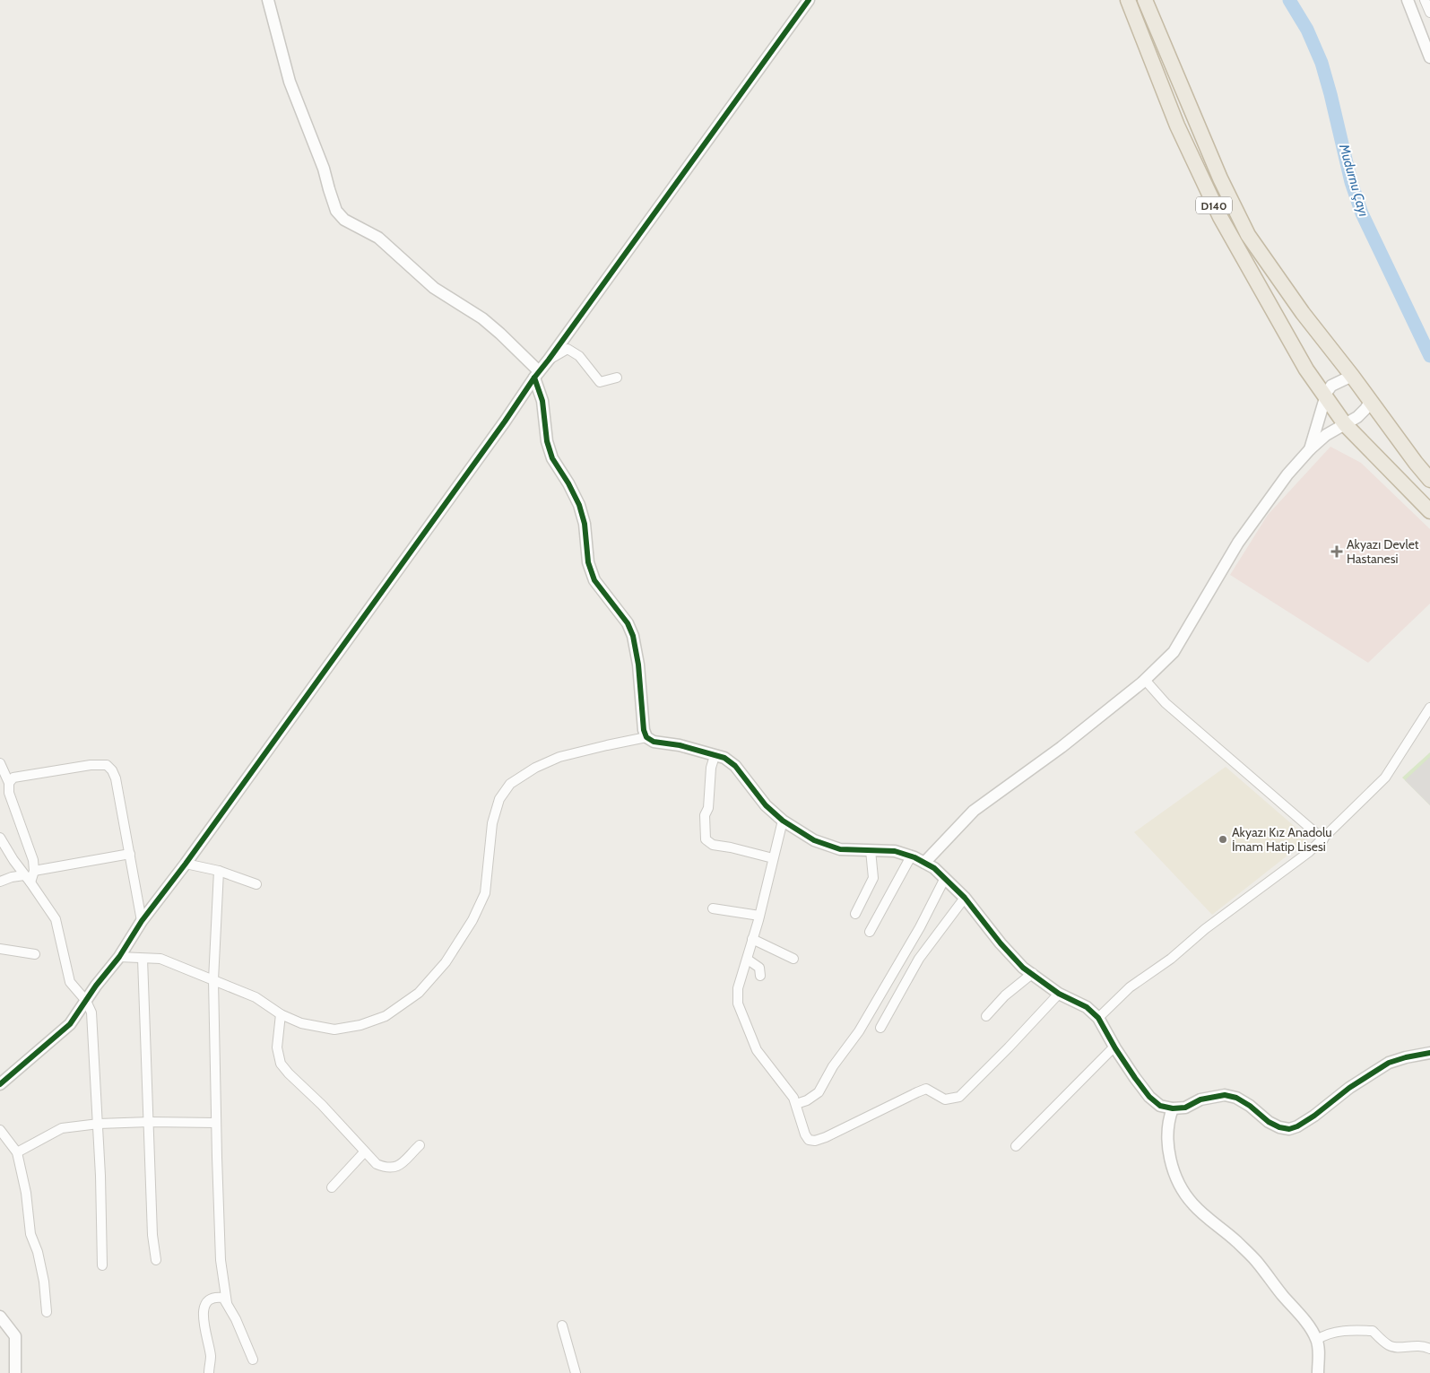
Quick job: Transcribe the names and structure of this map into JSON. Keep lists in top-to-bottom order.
{
  "streets": {
    "highway": ["D140"]
  },
  "water": ["Mudurnu Çayı"],
  "places": {
    "health": ["Akyazı Devlet Hastanesi"],
    "other": ["Akyazı Kız Anadolu İmam Hatip Lisesi"]
  }
}
